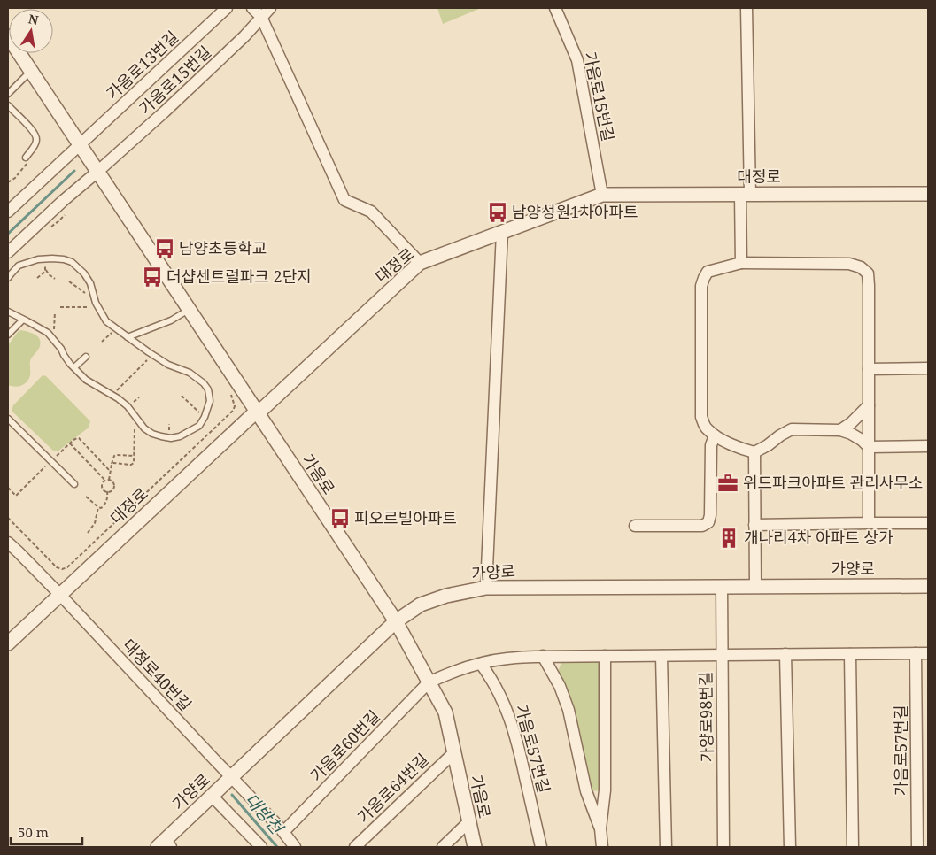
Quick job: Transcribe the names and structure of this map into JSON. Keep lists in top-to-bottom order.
{
  "streets": {
    "street": [
      "가음로13번길",
      "가음로15번길",
      "대정로",
      "가음로",
      "가양로",
      "대정로40번길",
      "가양로98번길",
      "가음로60번길",
      "가음로57번길",
      "가음로64번길"
    ]
  },
  "crossings": [
    ["가음로13번길", "가음로"],
    ["가음로15번길", "대정로"],
    ["가음로15번길", "가음로"],
    ["대정로", "가음로"],
    ["대정로", "대정로40번길"],
    ["가음로", "가양로"],
    ["가음로", "가음로60번길"],
    ["가음로", "가음로64번길"],
    ["가양로", "대정로40번길"],
    ["가양로", "가양로98번길"],
    ["대정로40번길", "가음로60번길"]
  ],
  "water": ["대방천"],
  "places": {
    "bus stop": [
      "남양성원1차아파트",
      "남양초등학교",
      "더샵센트럴파크 2단지",
      "피오르빌아파트"
    ],
    "office": ["위드파크아파트 관리사무소"],
    "building": ["개나리4차 아파트 상가"]
  },
  "scale_bar": "50 m",
  "north": "top"
}
